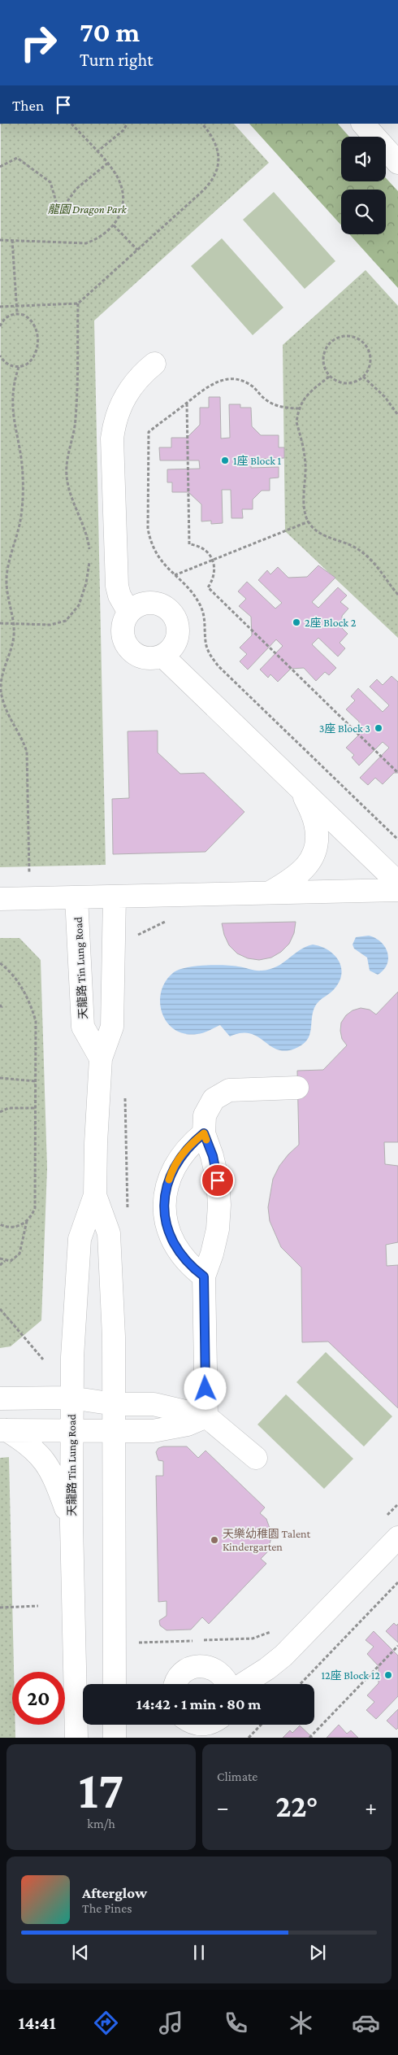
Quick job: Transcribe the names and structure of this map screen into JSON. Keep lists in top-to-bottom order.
{
  "streets": {
    "street": ["天龍路 Tin Lung Road"]
  },
  "parks": ["龍園 Dragon Park"],
  "places": [
    "1座 Block 1",
    "2座 Block 2",
    "3座 Block 3",
    "天樂幼稚園 Talent Kindergarten",
    "12座 Block 12"
  ],
  "page": {
    "turn": ["70 m", "Turn right"],
    "then": "Then",
    "limit": "20",
    "trip": "14:42 · 1 min · 80 m",
    "tile": [
      ["17", "km/h"],
      "Climate"
    ],
    "heat": ["−", "22°", "+"],
    "song": ["Afterglow", "The Pines"],
    "tabs": "14:41"
  }
}
